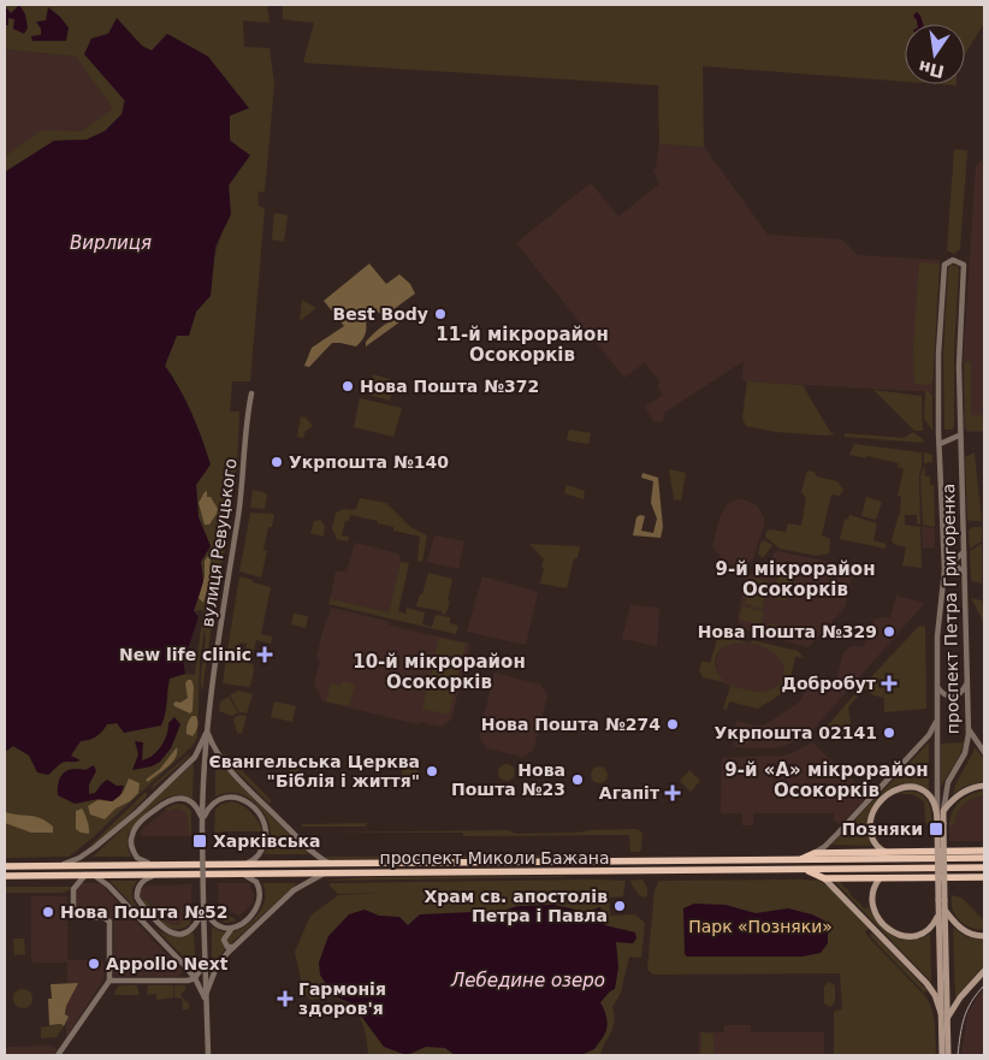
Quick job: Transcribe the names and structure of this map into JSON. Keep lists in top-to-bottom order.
{
  "streets": {
    "highway": ["проспект Миколи Бажана"],
    "main road": ["проспект Петра Григоренка"],
    "street": ["вулиця Ревуцького"]
  },
  "districts": [
    "11-й мікрорайон Осокорків",
    "9-й мікрорайон Осокорків",
    "10-й мікрорайон Осокорків",
    "9-й «А» мікрорайон Осокорків"
  ],
  "water": ["Вирлиця", "Лебедине озеро"],
  "parks": ["Парк «Позняки»"],
  "places": {
    "other": [
      "Best Body",
      "Нова Пошта №372",
      "Укрпошта №140",
      "Нова Пошта №329",
      "Нова Пошта №274",
      "Укрпошта 02141",
      "Євангельська Церква \"Біблія і життя\"",
      "Нова Пошта №23",
      "Храм св. апостолів Петра і Павла",
      "Нова Пошта №52",
      "Appollo Next"
    ],
    "health": [
      "New life clinic",
      "Добробут",
      "Агапіт",
      "Гармонія здоров'я"
    ],
    "transit": ["Позняки", "Харківська"]
  },
  "north": "bottom"
}
